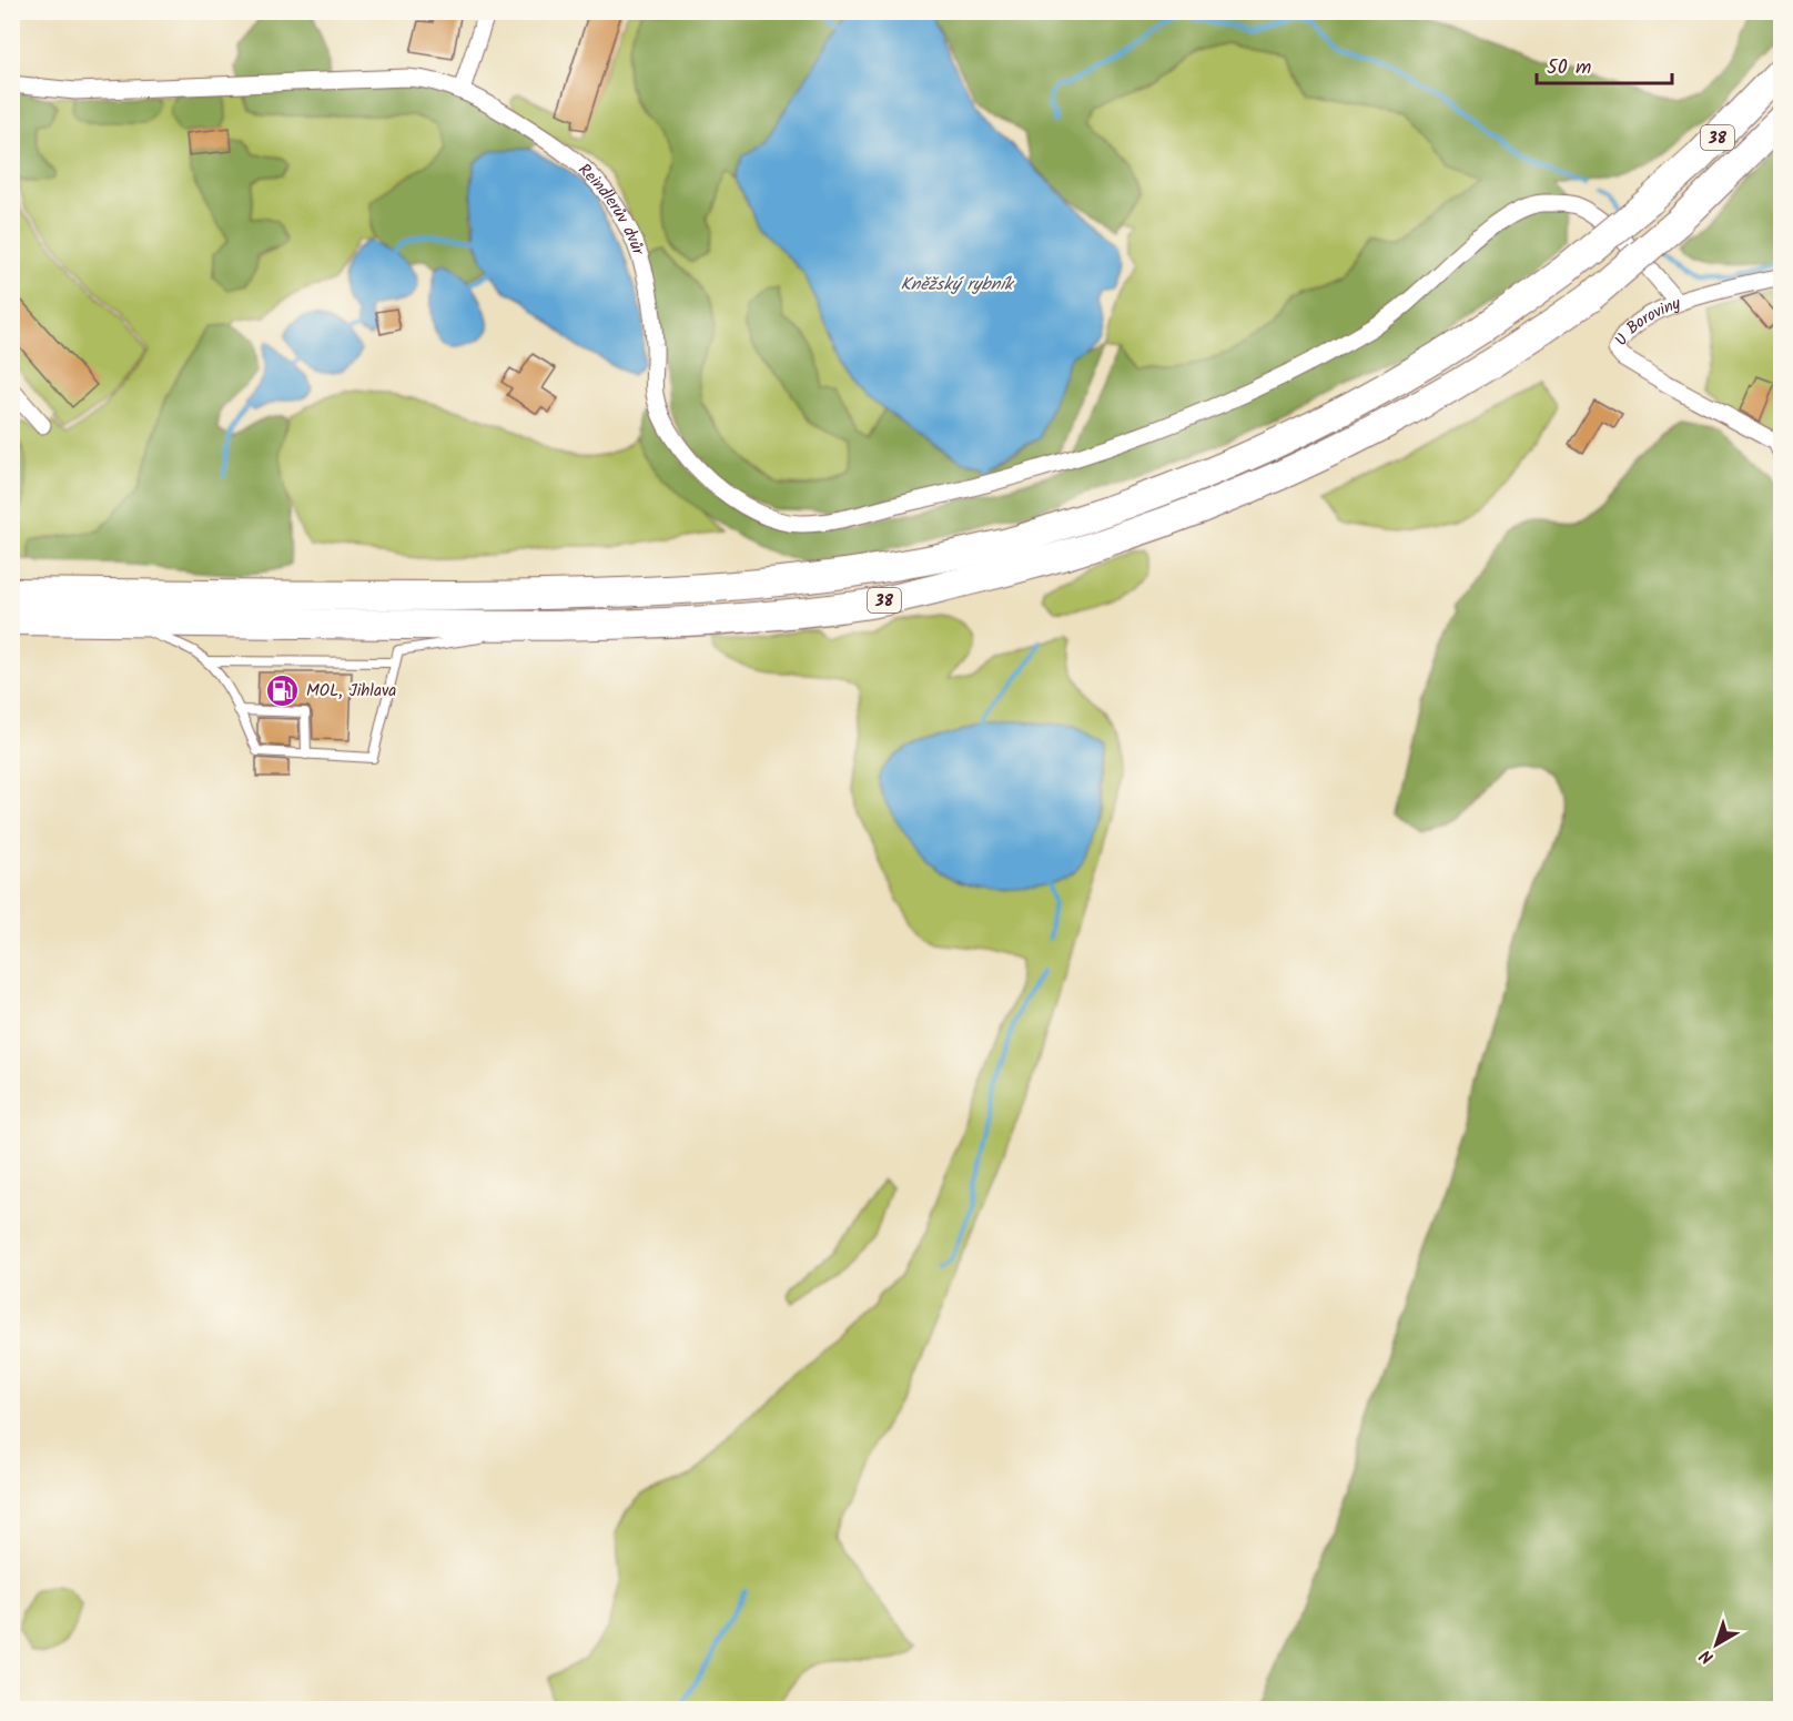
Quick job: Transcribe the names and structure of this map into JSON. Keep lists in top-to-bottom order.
{
  "streets": {
    "highway": ["38"],
    "street": ["Reindlerův dvůr", "U Boroviny"]
  },
  "crossings": [
    ["Reindlerův dvůr", "U Boroviny"]
  ],
  "water": ["Kněžský rybník"],
  "places": {
    "fuel station": ["MOL, Jihlava"]
  },
  "scale_bar": "50 m",
  "north": "bottom left"
}
